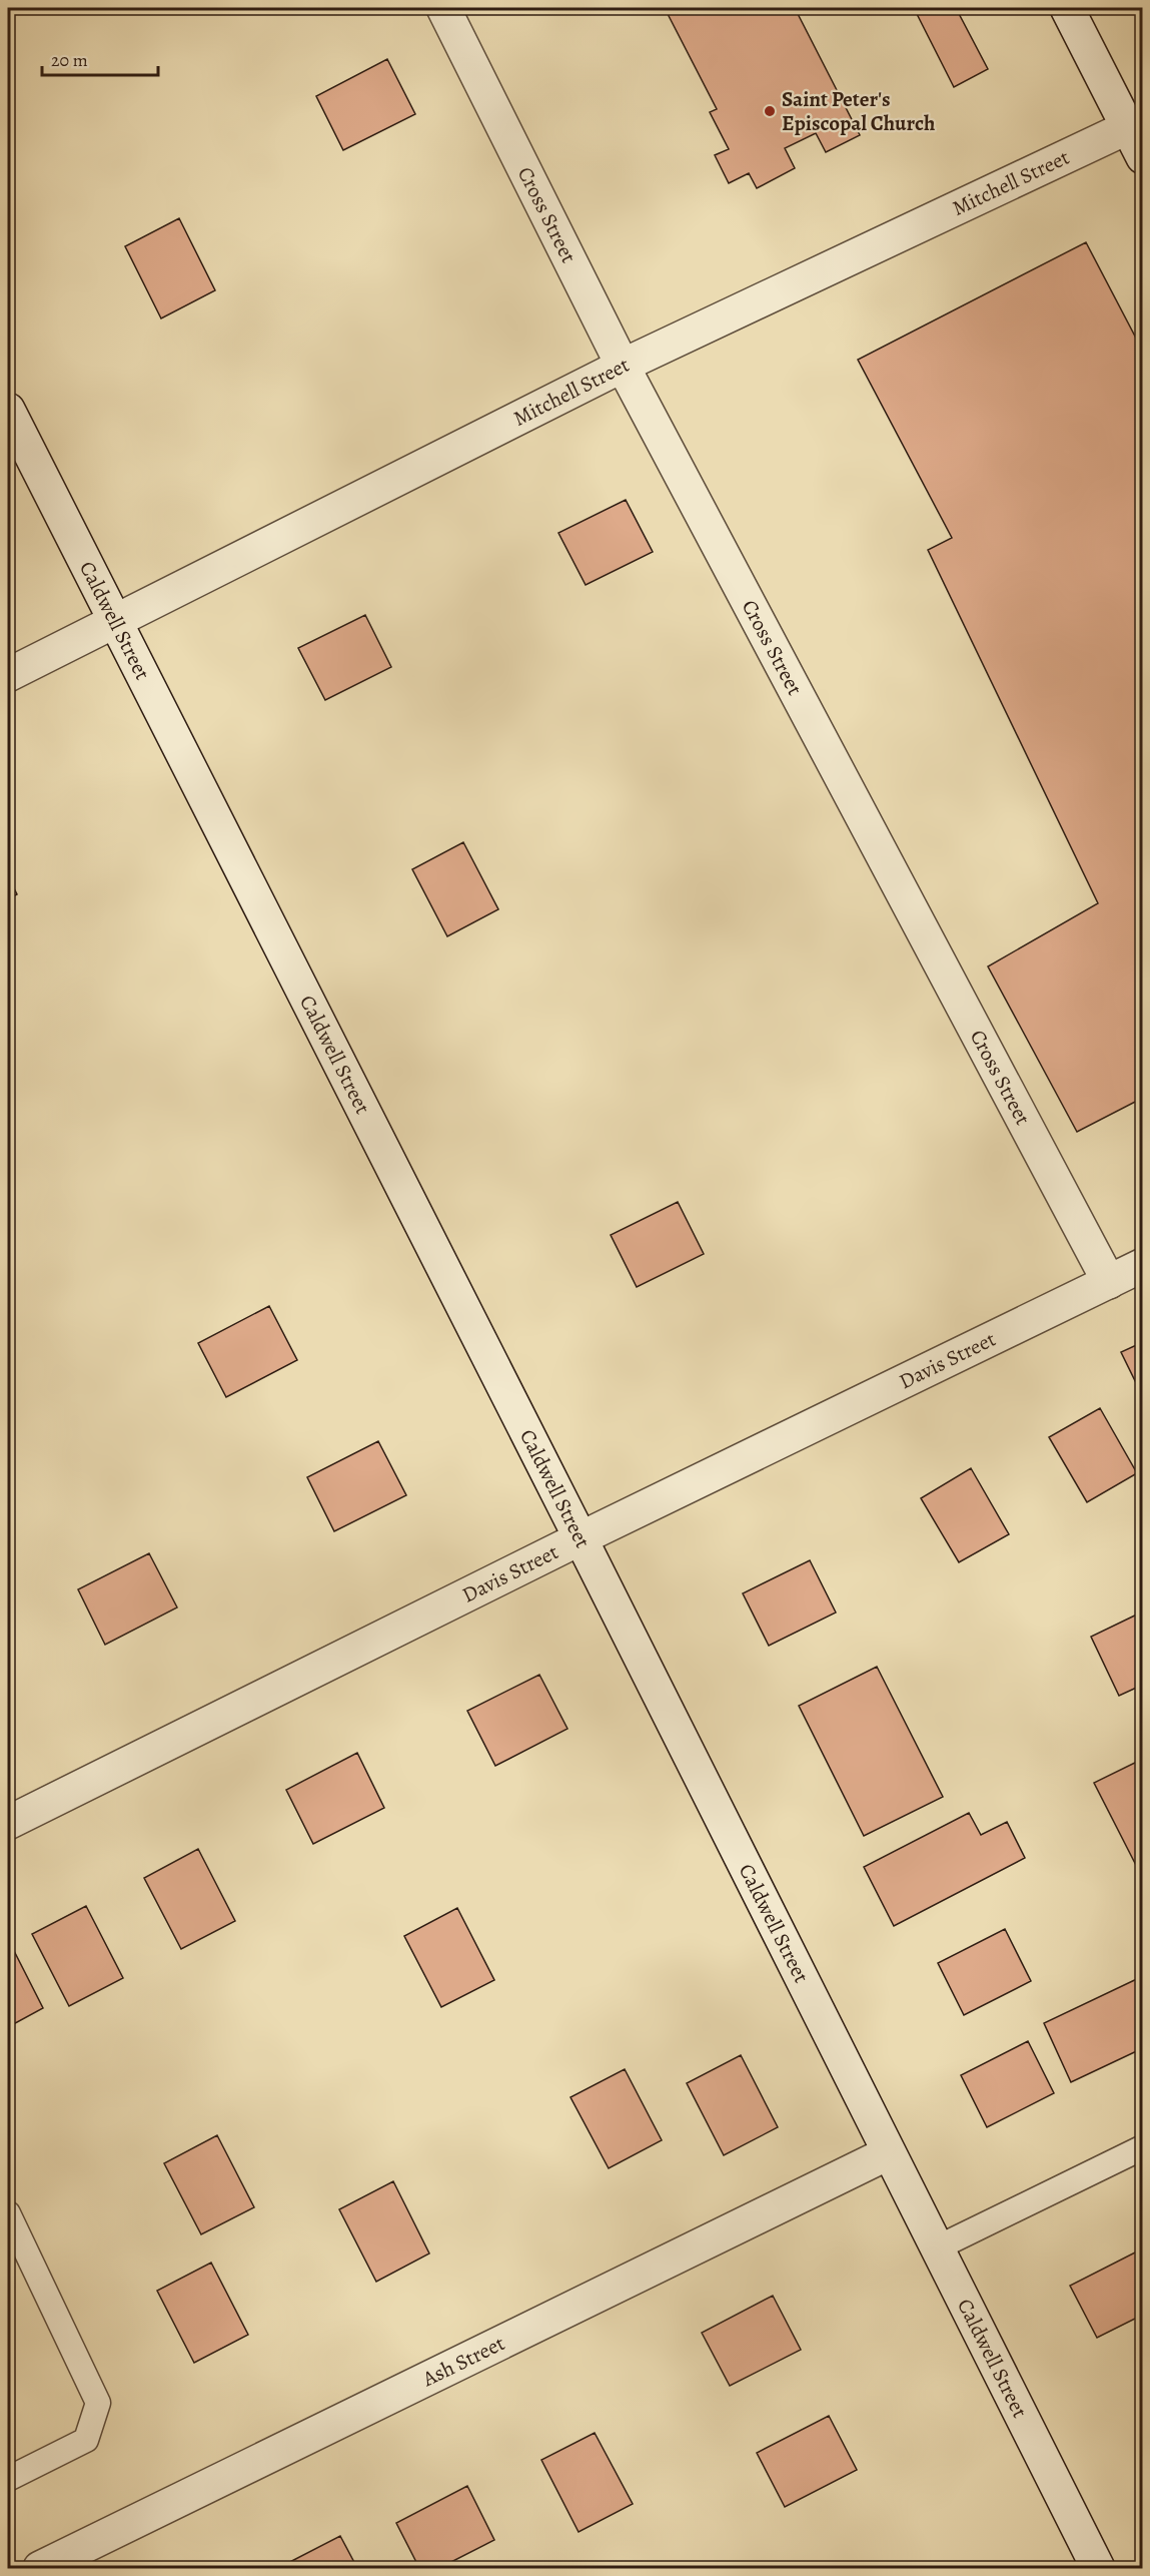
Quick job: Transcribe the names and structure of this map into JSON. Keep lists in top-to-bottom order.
{
  "streets": {
    "street": [
      "Mitchell Street",
      "Cross Street",
      "Caldwell Street",
      "Davis Street",
      "Ash Street"
    ]
  },
  "crossings": [
    ["Mitchell Street", "Cross Street"],
    ["Mitchell Street", "Caldwell Street"],
    ["Cross Street", "Davis Street"],
    ["Caldwell Street", "Davis Street"],
    ["Caldwell Street", "Ash Street"]
  ],
  "places": ["Saint Peter's Episcopal Church"],
  "scale_bar": "20 m"
}
